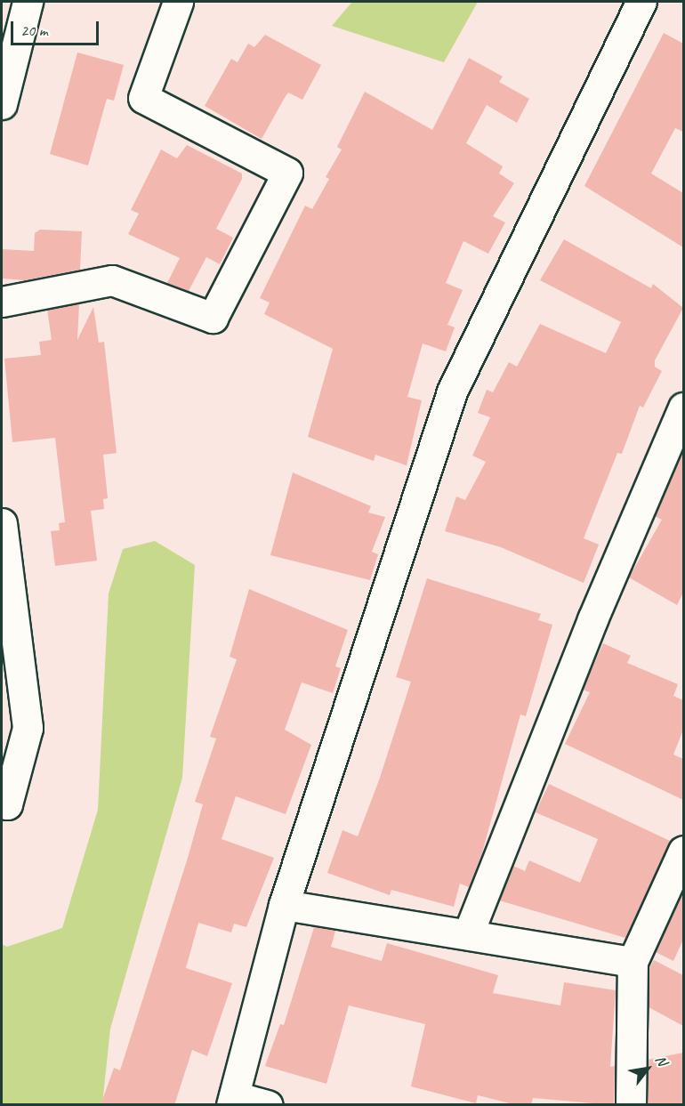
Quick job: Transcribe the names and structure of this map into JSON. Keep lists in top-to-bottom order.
{
  "scale_bar": "20 m",
  "north": "top right"
}
